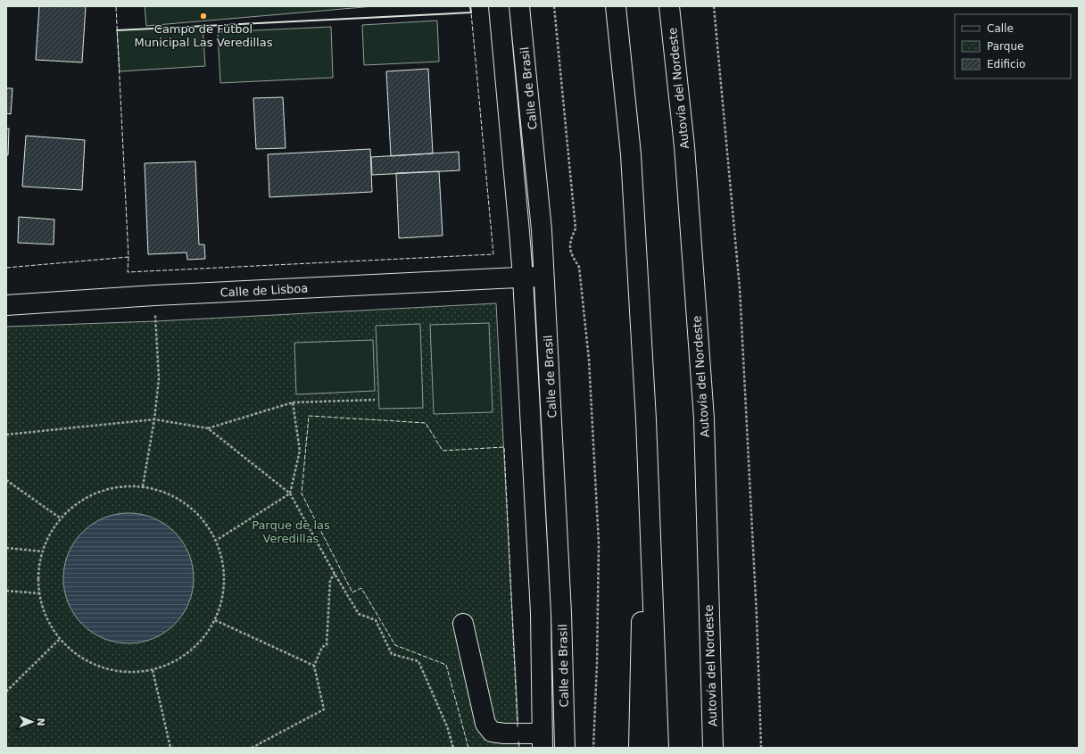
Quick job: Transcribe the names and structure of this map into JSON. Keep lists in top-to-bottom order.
{
  "streets": {
    "main road": ["Calle de Brasil", "Autovía del Nordeste", "Calle de Lisboa"]
  },
  "crossings": [
    ["Calle de Brasil", "Calle de Lisboa"]
  ],
  "parks": ["Parque de las Veredillas"],
  "places": ["Campo de Fútbol Municipal Las Veredillas"],
  "legend": ["Calle", "Parque", "Edificio"],
  "north": "right"
}
